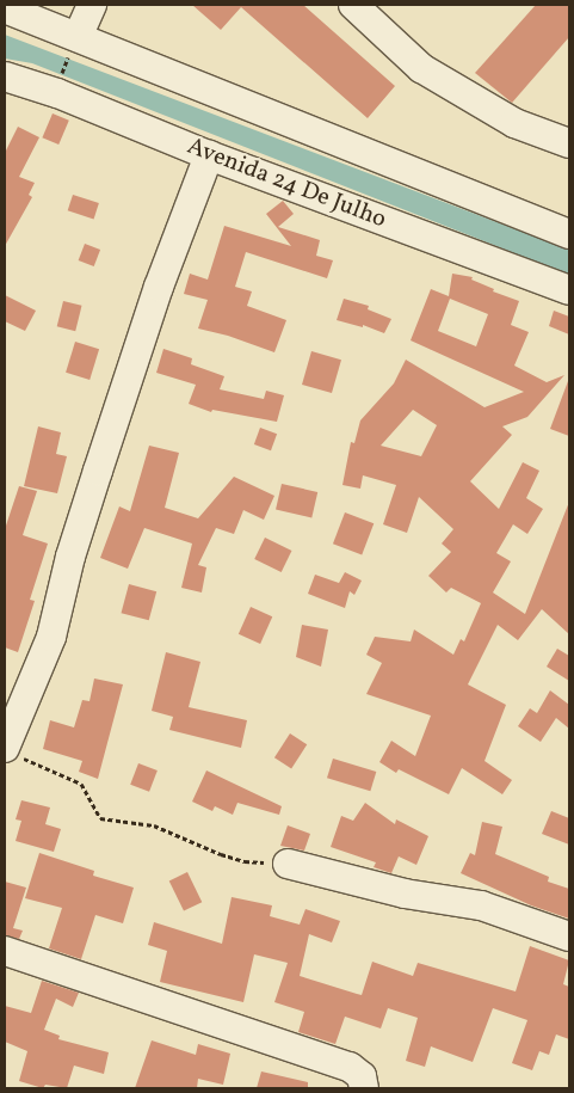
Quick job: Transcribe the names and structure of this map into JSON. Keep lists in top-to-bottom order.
{
  "streets": {
    "street": ["Avenida 24 De Julho"]
  }
}
